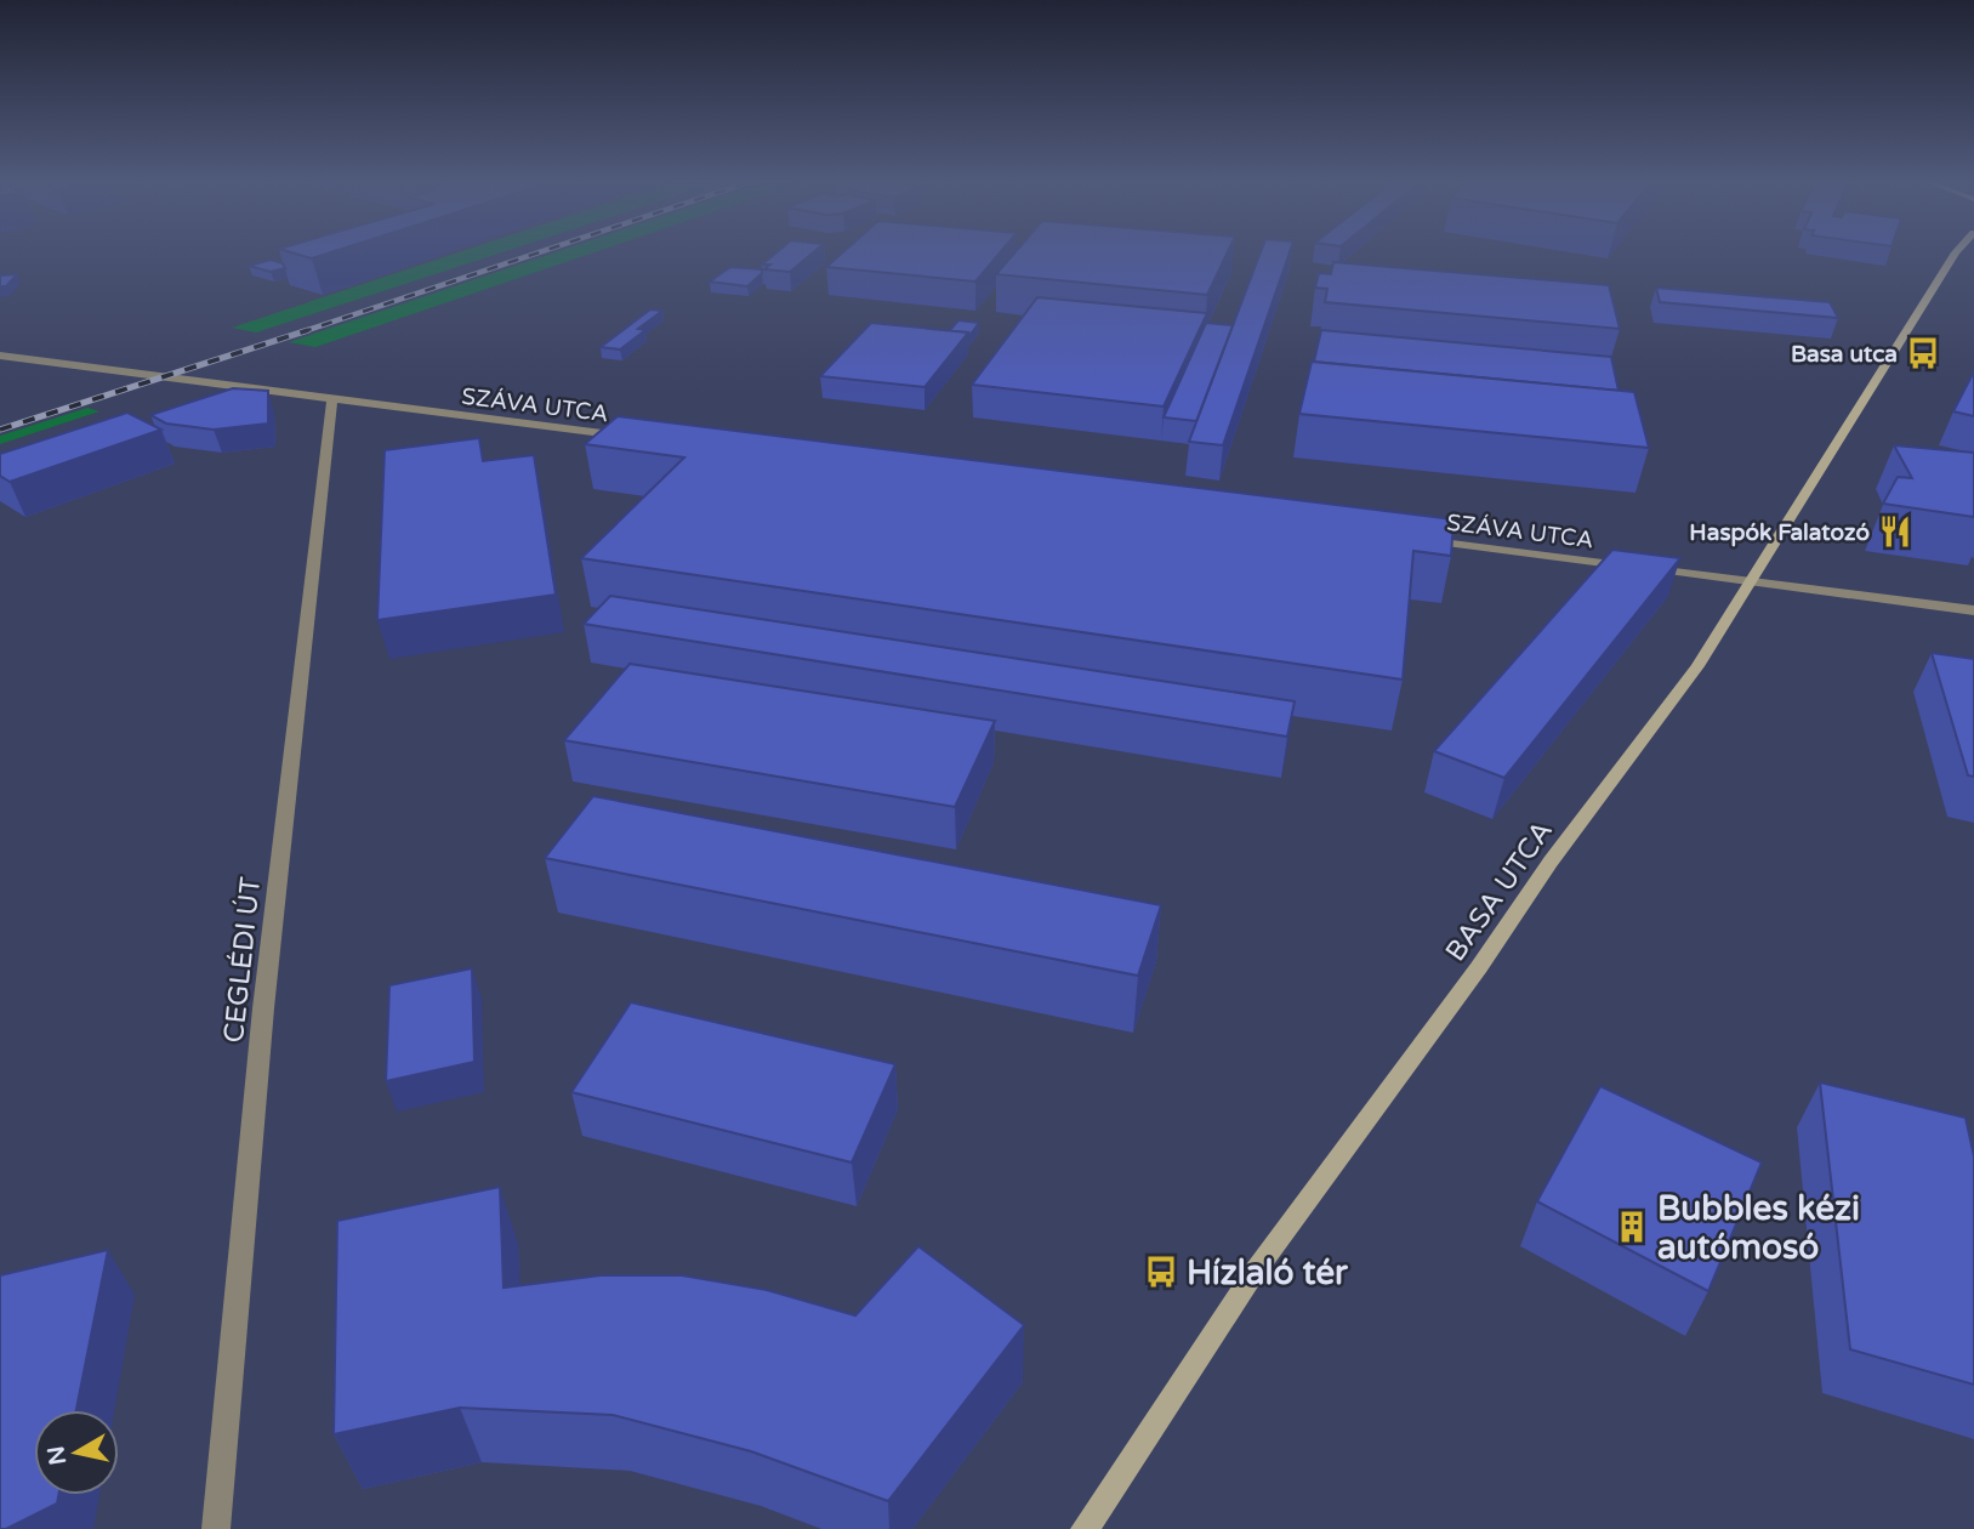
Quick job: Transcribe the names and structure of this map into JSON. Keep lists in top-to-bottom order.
{
  "streets": {
    "street": ["SZÁVA UTCA", "BASA UTCA", "CEGLÉDI ÚT"]
  },
  "crossings": [
    ["SZÁVA UTCA", "BASA UTCA"],
    ["SZÁVA UTCA", "CEGLÉDI ÚT"]
  ],
  "places": {
    "bus stop": ["Basa utca", "Hízlaló tér"],
    "restaurant": ["Haspók Falatozó"],
    "building": ["Bubbles kézi autómosó"]
  },
  "north": "left"
}
